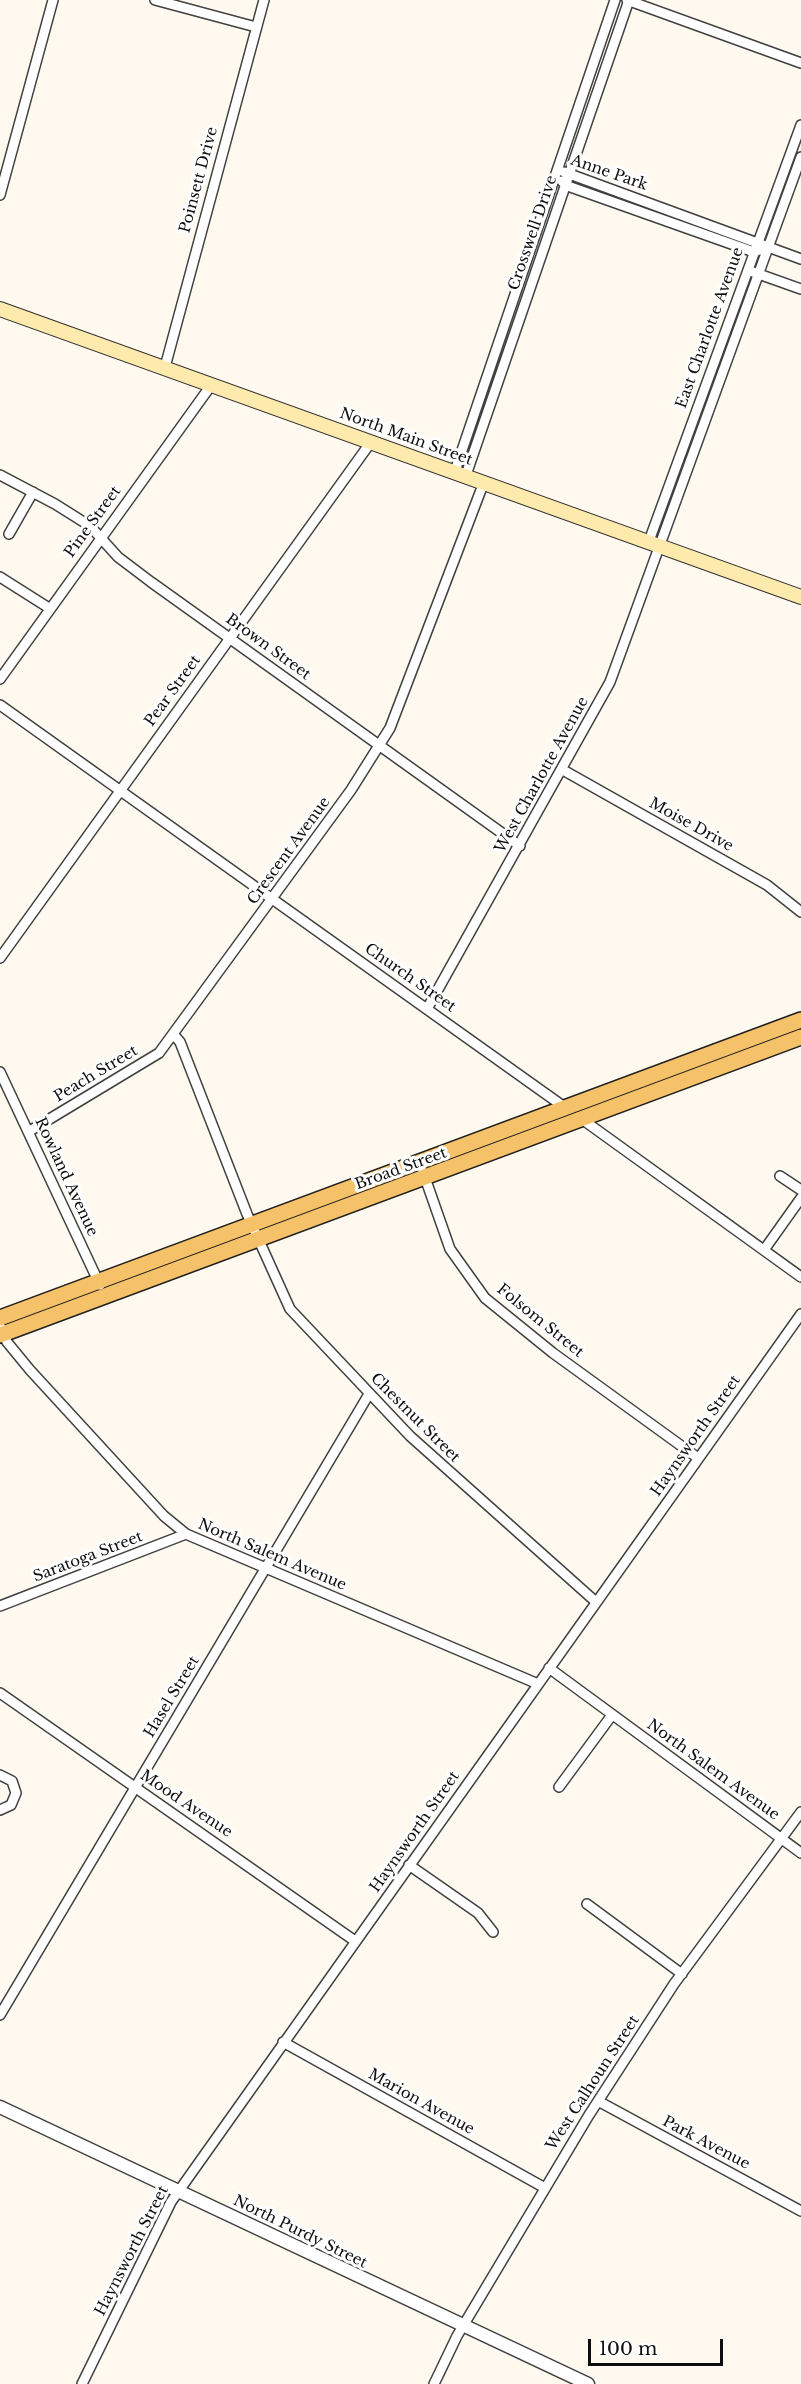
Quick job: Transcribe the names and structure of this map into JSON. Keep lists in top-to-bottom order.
{
  "streets": {
    "main road": ["North Main Street", "Broad Street"],
    "street": [
      "Anne Park",
      "Poinsett Drive",
      "Crosswell Drive",
      "East Charlotte Avenue",
      "Pine Street",
      "Brown Street",
      "Pear Street",
      "West Charlotte Avenue",
      "Moise Drive",
      "Crescent Avenue",
      "Church Street",
      "Peach Street",
      "Rowland Avenue",
      "Folsom Street",
      "Chestnut Street",
      "Haynsworth Street",
      "North Salem Avenue",
      "Saratoga Street",
      "Hasel Street",
      "Mood Avenue",
      "West Calhoun Street",
      "Marion Avenue",
      "Park Avenue",
      "North Purdy Street"
    ]
  },
  "crossings": [
    ["Anne Park", "Crosswell Drive"],
    ["Anne Park", "East Charlotte Avenue"],
    ["Poinsett Drive", "North Main Street"],
    ["Crosswell Drive", "North Main Street"],
    ["East Charlotte Avenue", "North Main Street"],
    ["East Charlotte Avenue", "West Charlotte Avenue"],
    ["North Main Street", "Pine Street"],
    ["North Main Street", "Pear Street"],
    ["North Main Street", "West Charlotte Avenue"],
    ["North Main Street", "Crescent Avenue"],
    ["Pine Street", "Brown Street"],
    ["Brown Street", "Pear Street"],
    ["Brown Street", "West Charlotte Avenue"],
    ["Brown Street", "Crescent Avenue"],
    ["Pear Street", "Church Street"],
    ["West Charlotte Avenue", "Moise Drive"],
    ["West Charlotte Avenue", "Church Street"],
    ["Crescent Avenue", "Church Street"],
    ["Crescent Avenue", "Peach Street"],
    ["Church Street", "Broad Street"],
    ["Peach Street", "Rowland Avenue"],
    ["Broad Street", "Rowland Avenue"],
    ["Broad Street", "Folsom Street"],
    ["Broad Street", "Chestnut Street"],
    ["Broad Street", "North Salem Avenue"],
    ["Folsom Street", "Haynsworth Street"],
    ["Chestnut Street", "Haynsworth Street"],
    ["Chestnut Street", "Hasel Street"],
    ["Haynsworth Street", "North Salem Avenue"],
    ["Haynsworth Street", "Mood Avenue"],
    ["Haynsworth Street", "Marion Avenue"],
    ["Haynsworth Street", "North Purdy Street"],
    ["North Salem Avenue", "Saratoga Street"],
    ["North Salem Avenue", "Hasel Street"],
    ["North Salem Avenue", "West Calhoun Street"],
    ["Hasel Street", "Mood Avenue"],
    ["West Calhoun Street", "Marion Avenue"],
    ["West Calhoun Street", "Park Avenue"],
    ["West Calhoun Street", "North Purdy Street"]
  ],
  "scale_bar": "100 m"
}
